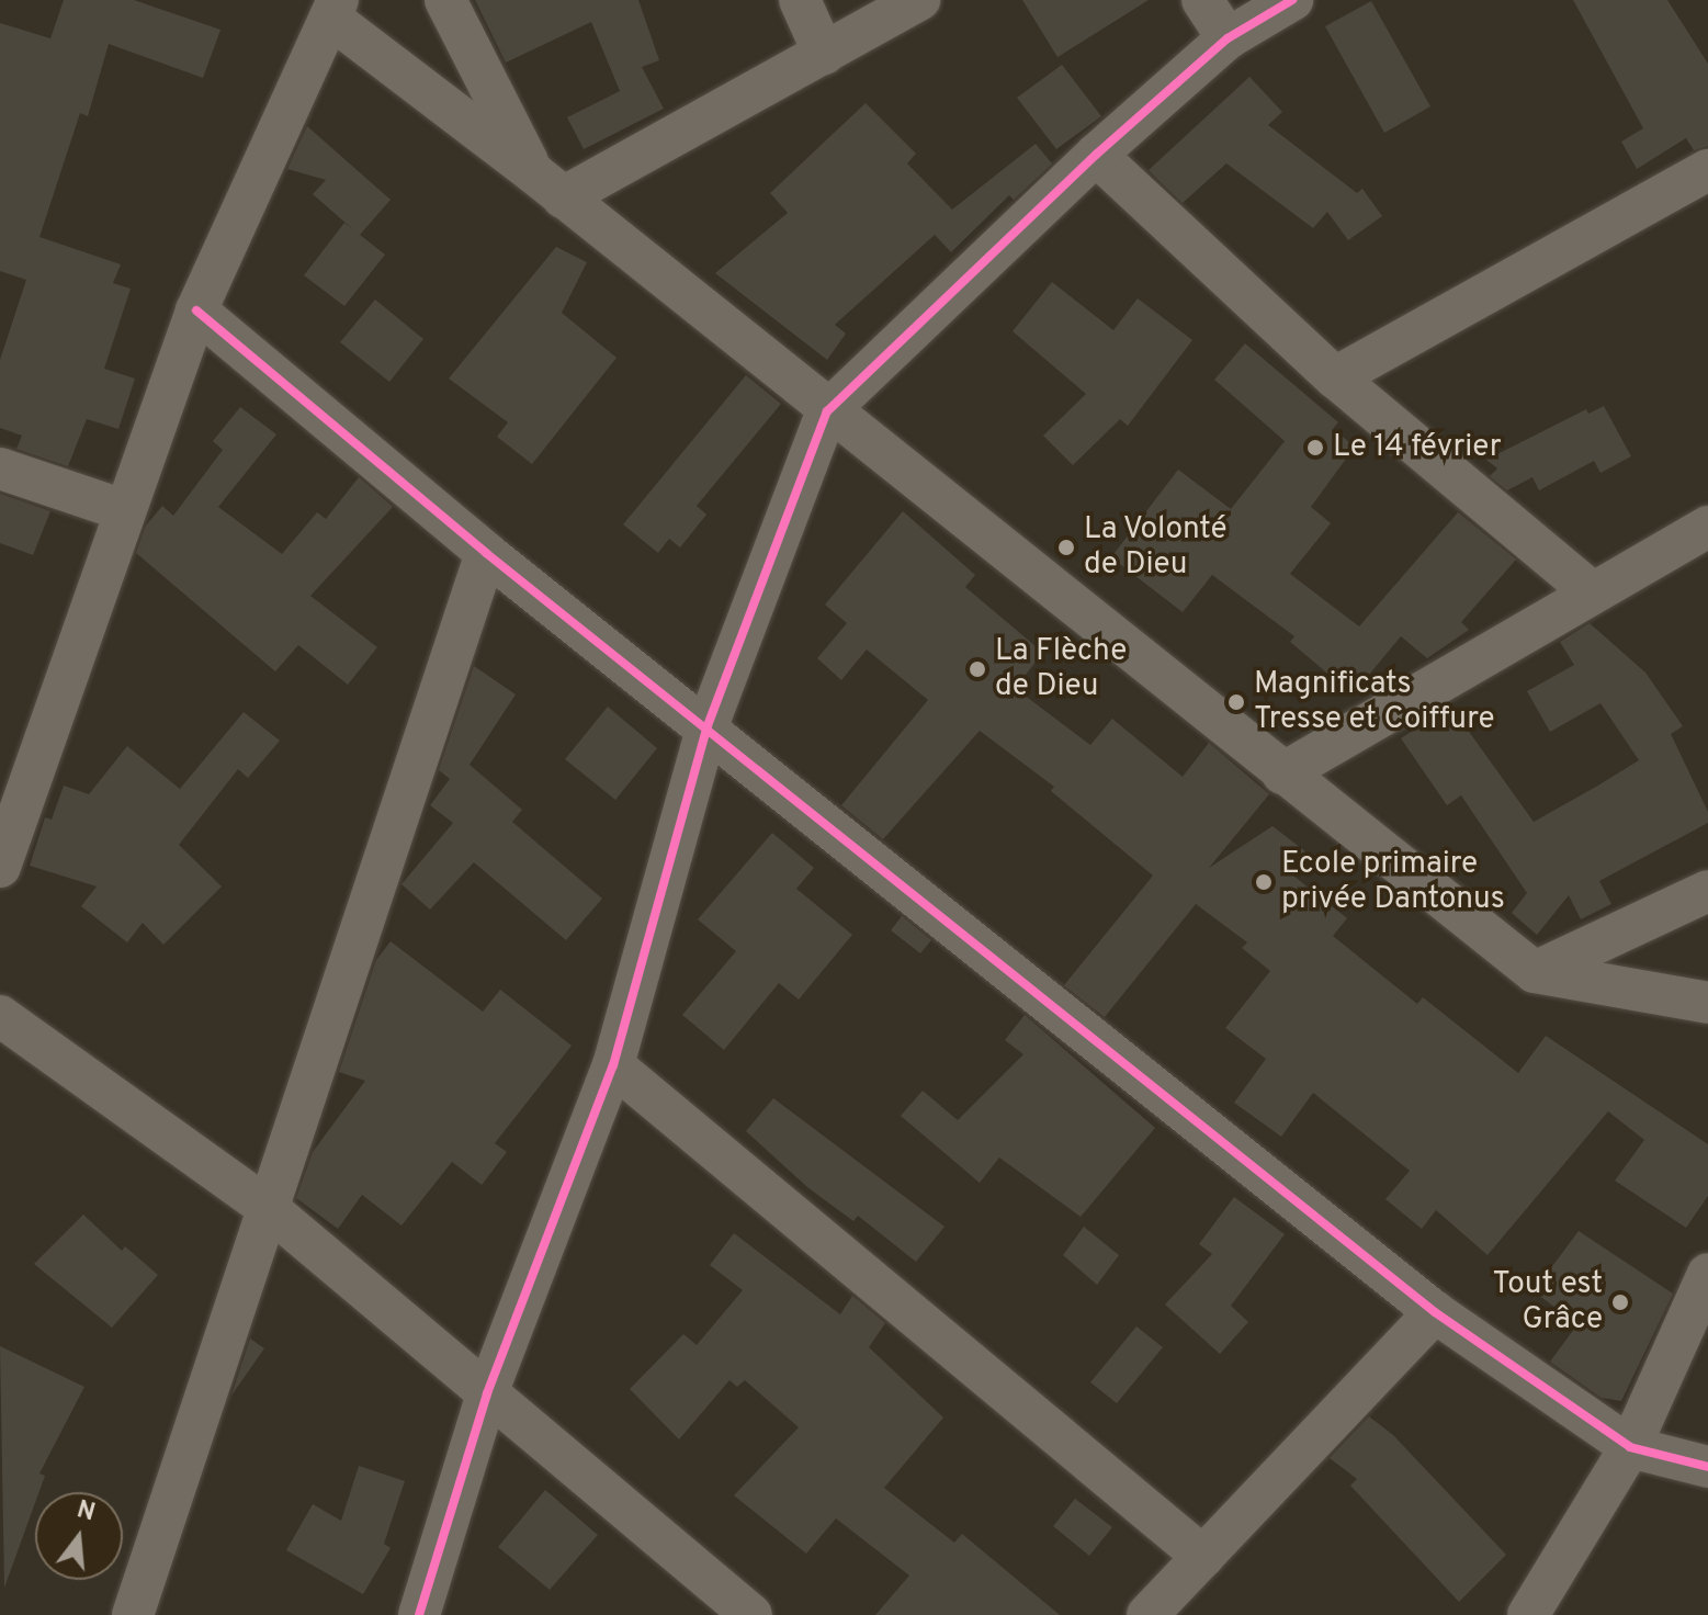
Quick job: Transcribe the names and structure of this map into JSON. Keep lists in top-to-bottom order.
{
  "places": [
    "Le 14 février",
    "La Volonté de Dieu",
    "La Flèche de Dieu",
    "Magnificats Tresse et Coiffure",
    "Ecole primaire privée Dantonus",
    "Tout est Grâce"
  ],
  "north": "top"
}
